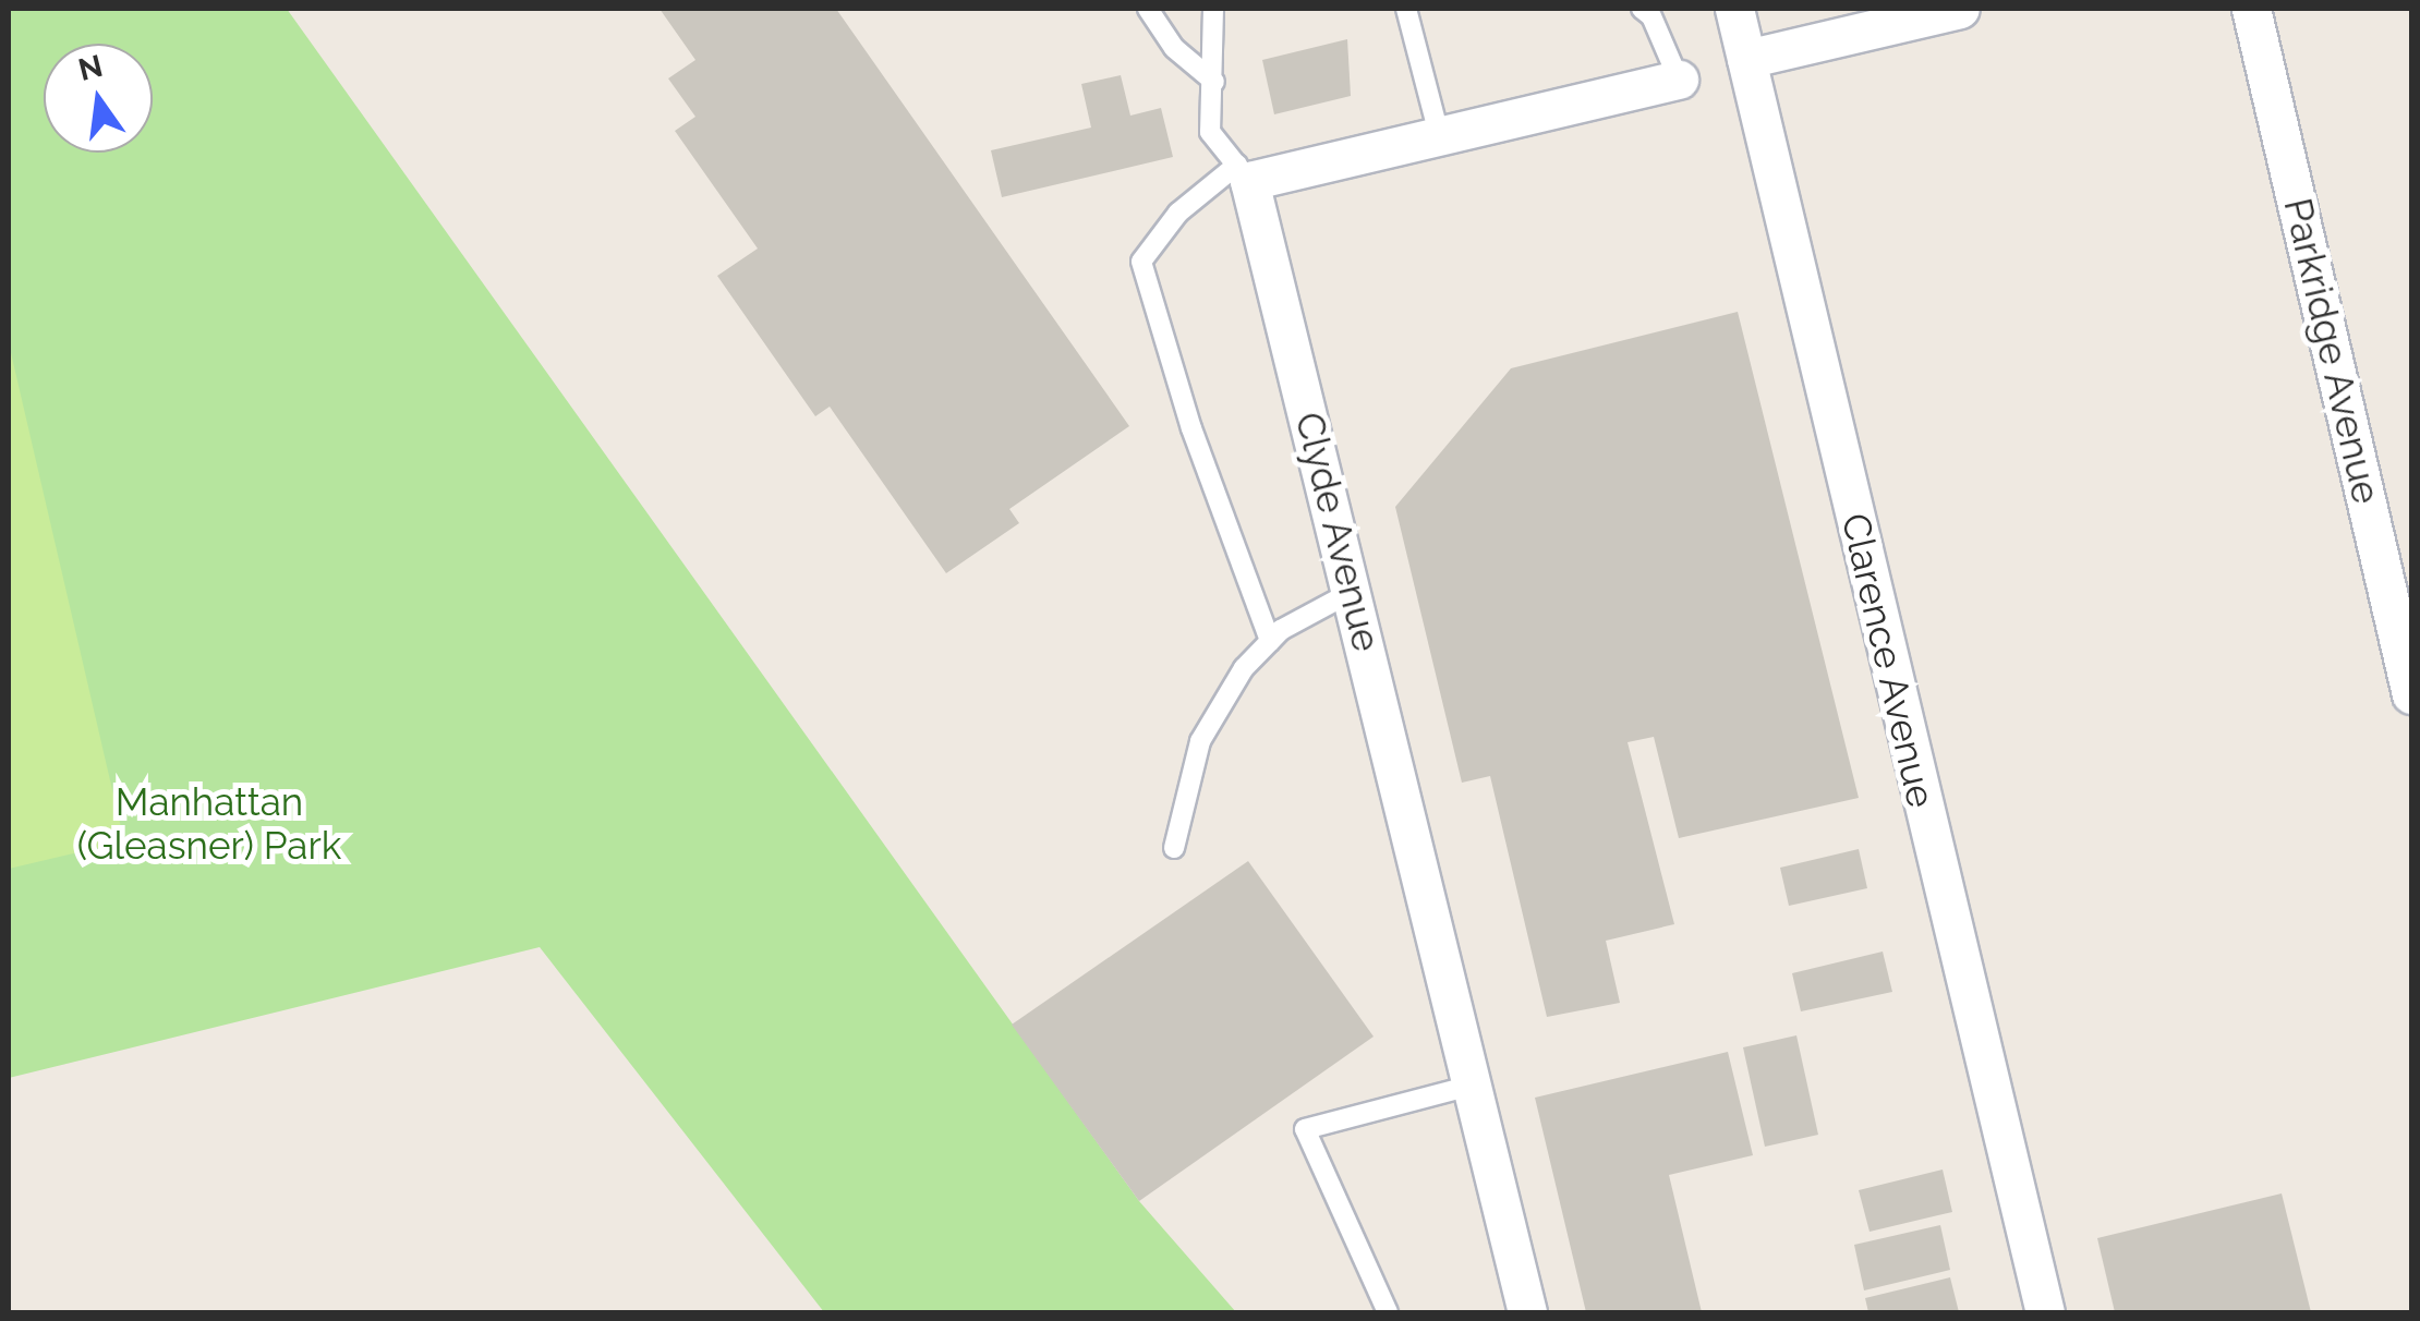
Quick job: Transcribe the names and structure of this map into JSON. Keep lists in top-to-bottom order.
{
  "streets": {
    "street": ["Parkridge Avenue", "Clyde Avenue", "Clarence Avenue"]
  },
  "parks": ["Manhattan (Gleasner) Park"],
  "north": "top"
}
